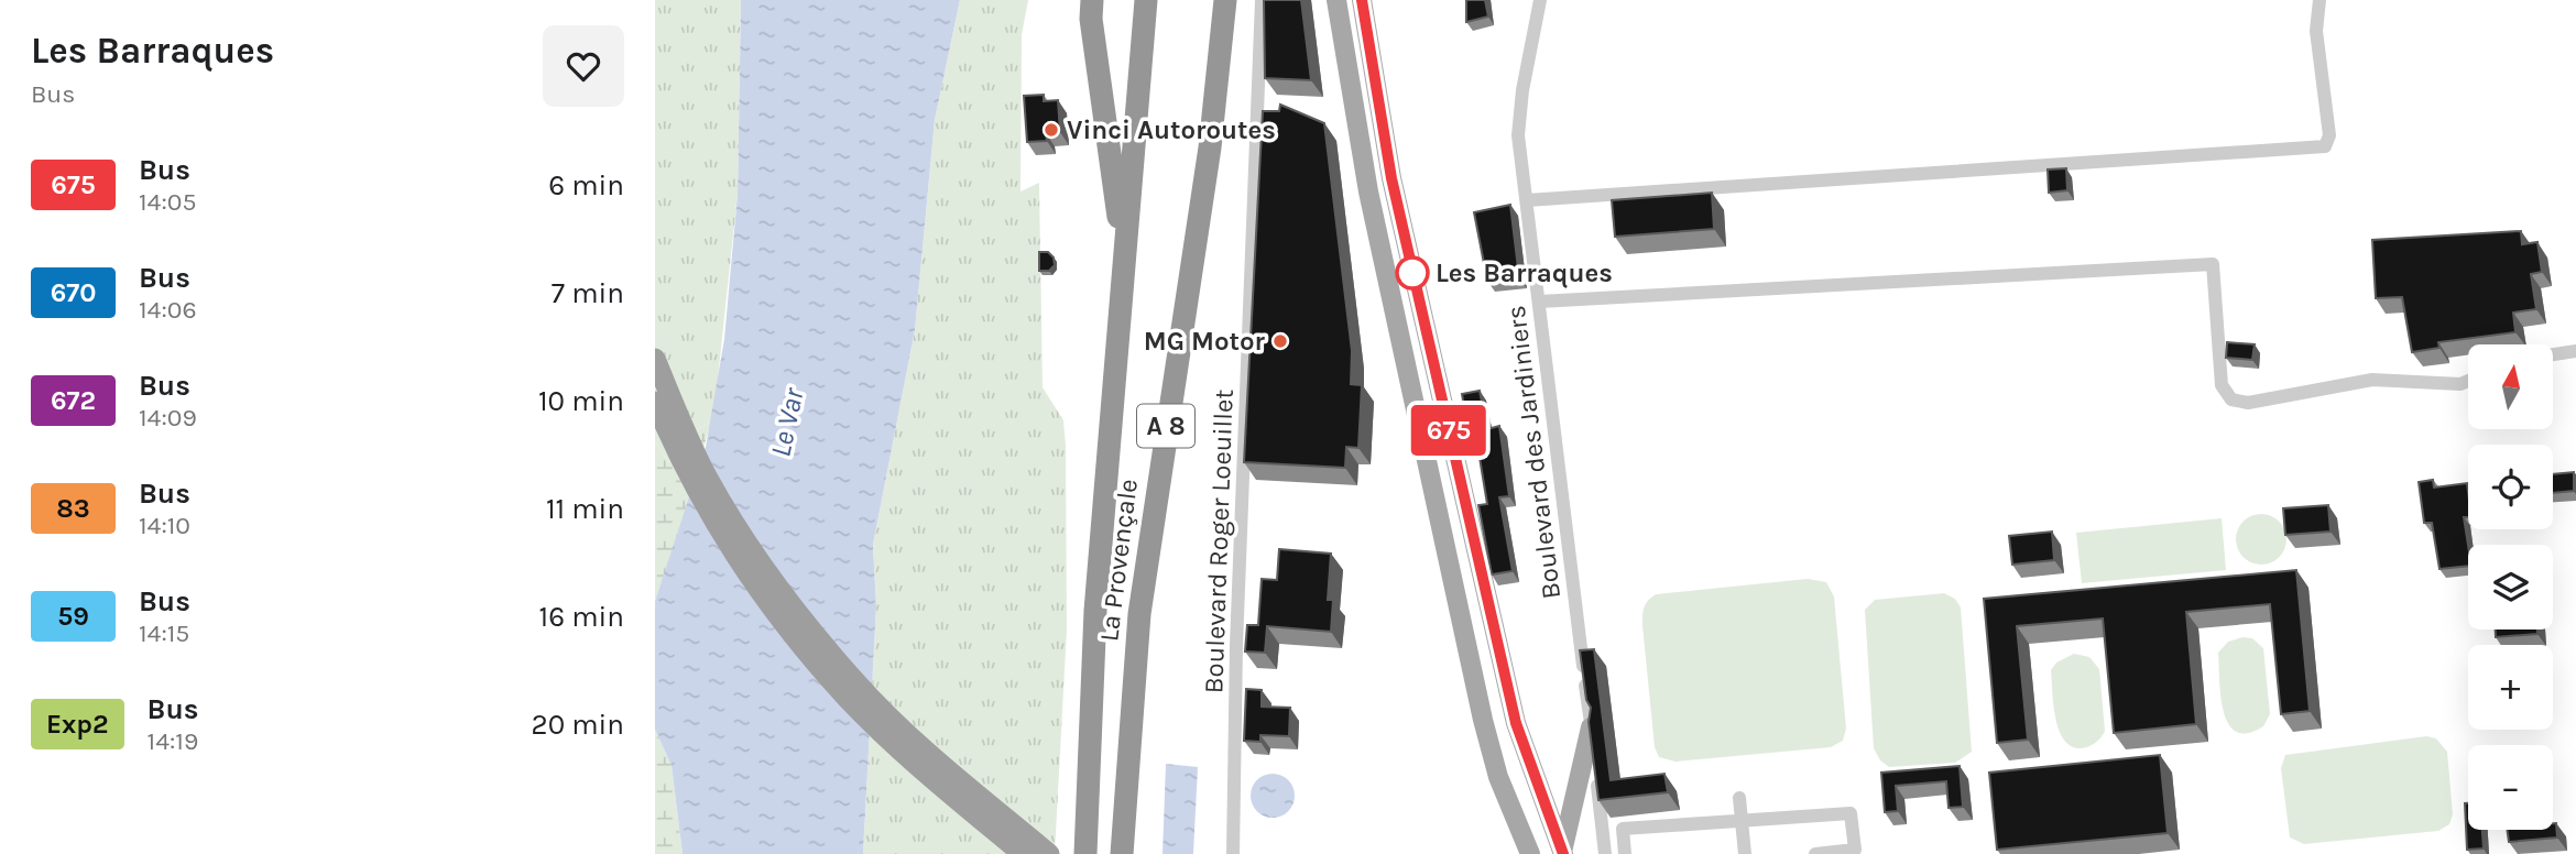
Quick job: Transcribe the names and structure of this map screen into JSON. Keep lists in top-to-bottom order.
{
  "streets": {
    "highway": ["A 8", "La Provençale"],
    "street": ["Boulevard des Jardiniers", "Boulevard Roger Loeuillet"]
  },
  "water": ["Le Var"],
  "places": ["Vinci Autoroutes", "Les Barraques", "MG Motor"],
  "lines": ["bus line 675"],
  "north": "top",
  "page": {
    "heading": ["Les Barraques", "Bus"],
    "on_map": "675",
    "list": [
      {
        "mark": "675",
        "name": "Bus",
        "note": "14:05",
        "value": "6 min"
      },
      {
        "mark": "670",
        "name": "Bus",
        "note": "14:06",
        "value": "7 min"
      },
      {
        "mark": "672",
        "name": "Bus",
        "note": "14:09",
        "value": "10 min"
      },
      {
        "mark": "83",
        "name": "Bus",
        "note": "14:10",
        "value": "11 min"
      },
      {
        "mark": "59",
        "name": "Bus",
        "note": "14:15",
        "value": "16 min"
      },
      {
        "mark": "Exp2",
        "name": "Bus",
        "note": "14:19",
        "value": "20 min"
      }
    ],
    "map_buttons": ["+", "−"]
  }
}
